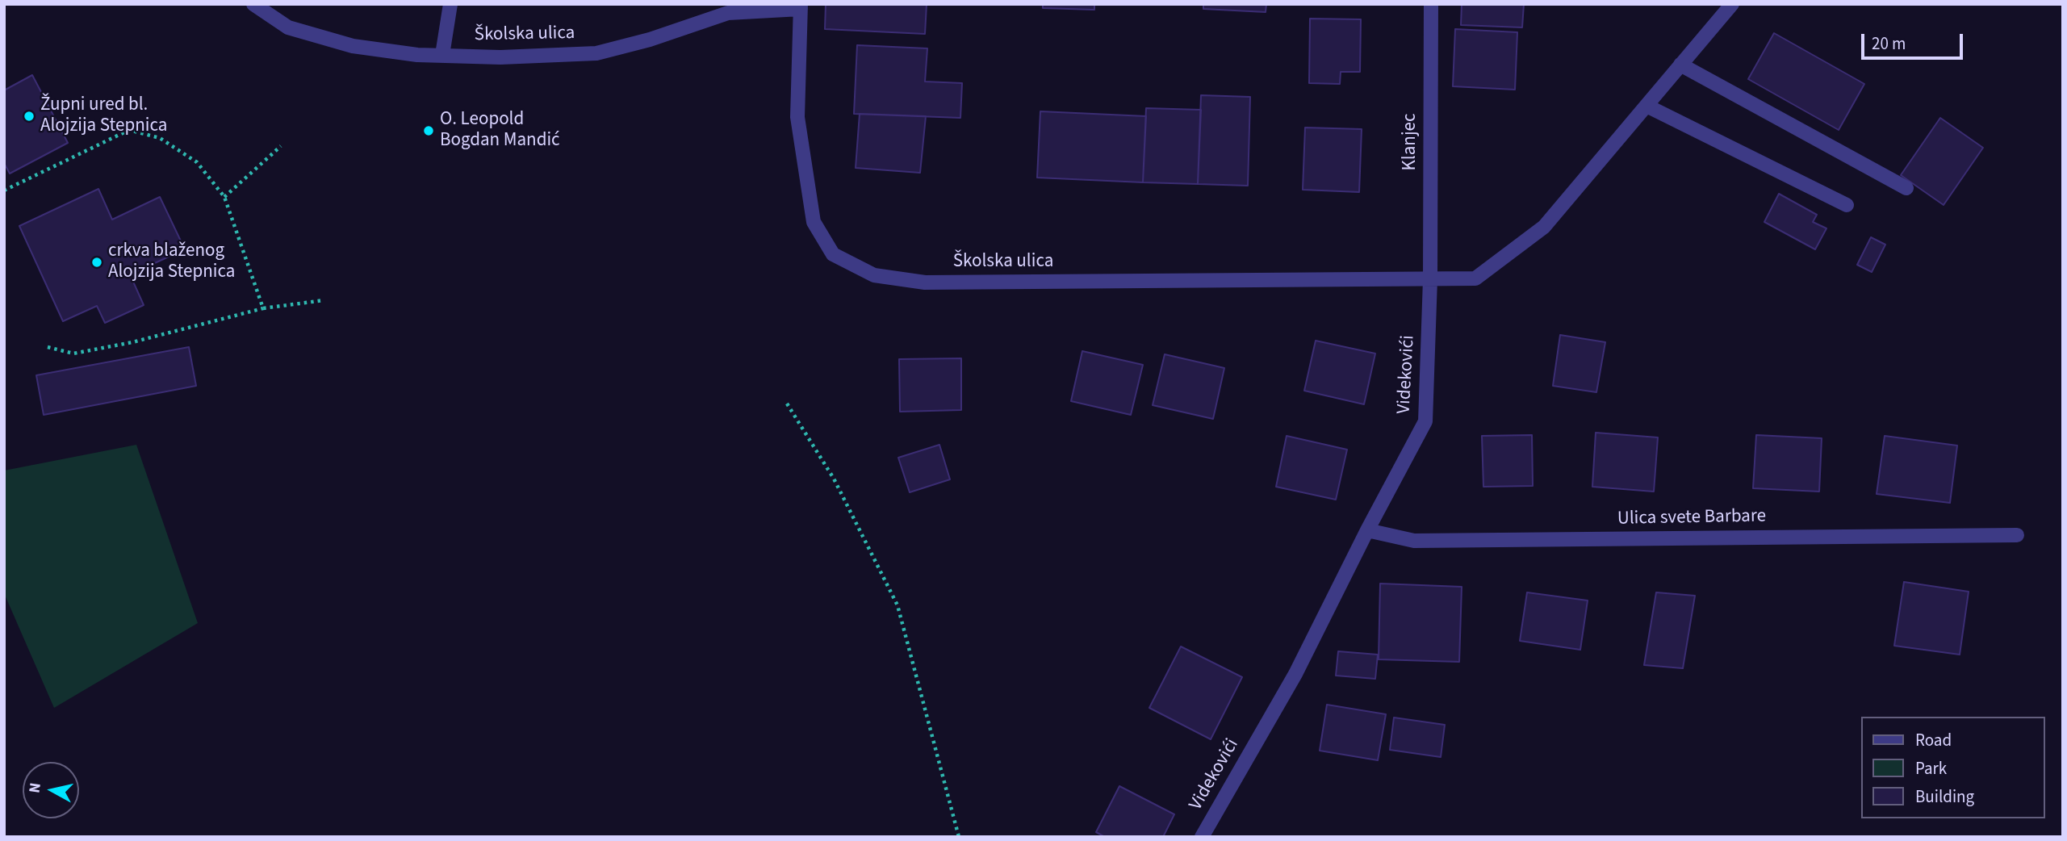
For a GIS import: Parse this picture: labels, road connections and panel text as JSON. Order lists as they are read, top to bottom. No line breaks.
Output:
{"streets":{"street":["Školska ulica","Klanjec","Videkovići","Ulica svete Barbare"]},"crossings":[["Školska ulica","Klanjec"],["Školska ulica","Videkovići"],["Klanjec","Videkovići"],["Videkovići","Ulica svete Barbare"]],"places":["Župni ured bl. Alojzija Stepnica","O. Leopold Bogdan Mandić","crkva blaženog Alojzija Stepnica"],"legend":["Road","Park","Building"],"scale_bar":"20 m","north":"left"}
